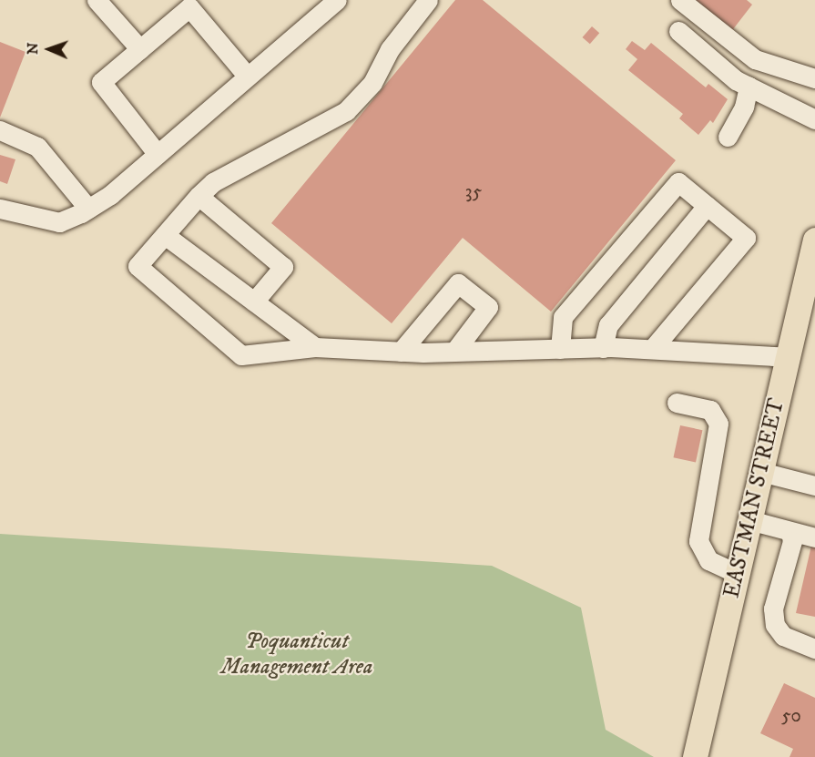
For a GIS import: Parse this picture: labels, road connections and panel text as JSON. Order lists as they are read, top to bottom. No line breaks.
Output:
{"streets":{"main road":["EASTMAN STREET"]},"parks":["Poquanticut Management Area"],"house_numbers":["35","50"],"north":"left"}
